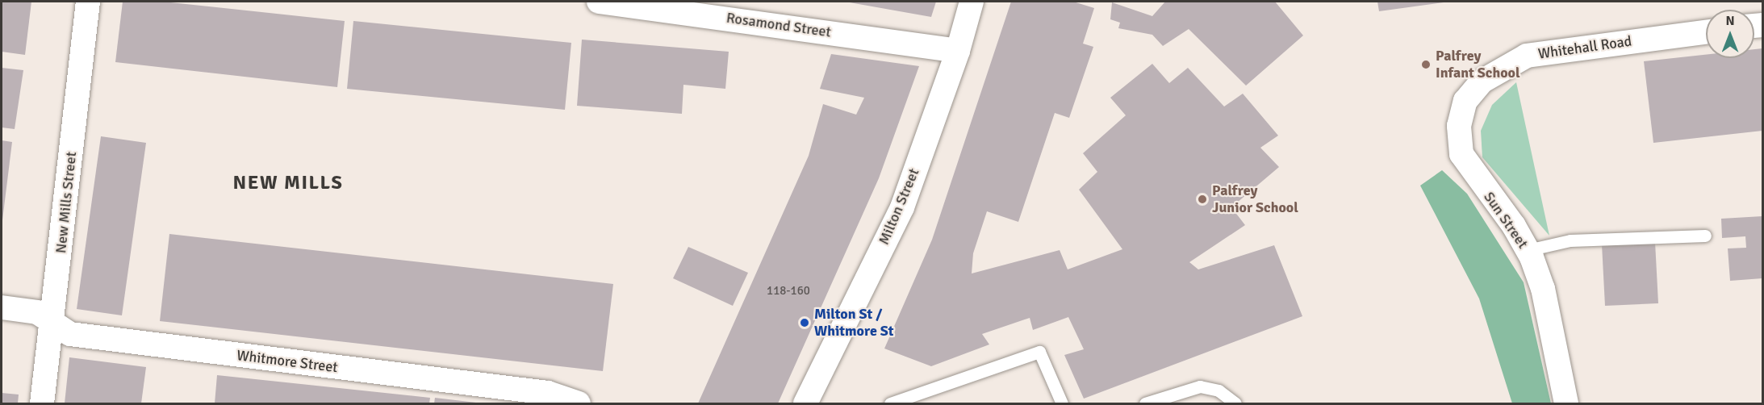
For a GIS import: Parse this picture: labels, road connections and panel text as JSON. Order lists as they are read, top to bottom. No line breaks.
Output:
{"streets":{"street":["Rosamond Street","Whitehall Road","New Mills Street","Milton Street","Sun Street","Whitmore Street"]},"crossings":[["Rosamond Street","Milton Street"],["Whitehall Road","Sun Street"],["New Mills Street","Whitmore Street"]],"districts":["NEW MILLS"],"places":["Palfrey Infant School","Palfrey Junior School","Milton St / Whitmore St"],"house_numbers":["118-160"],"north":"top"}
